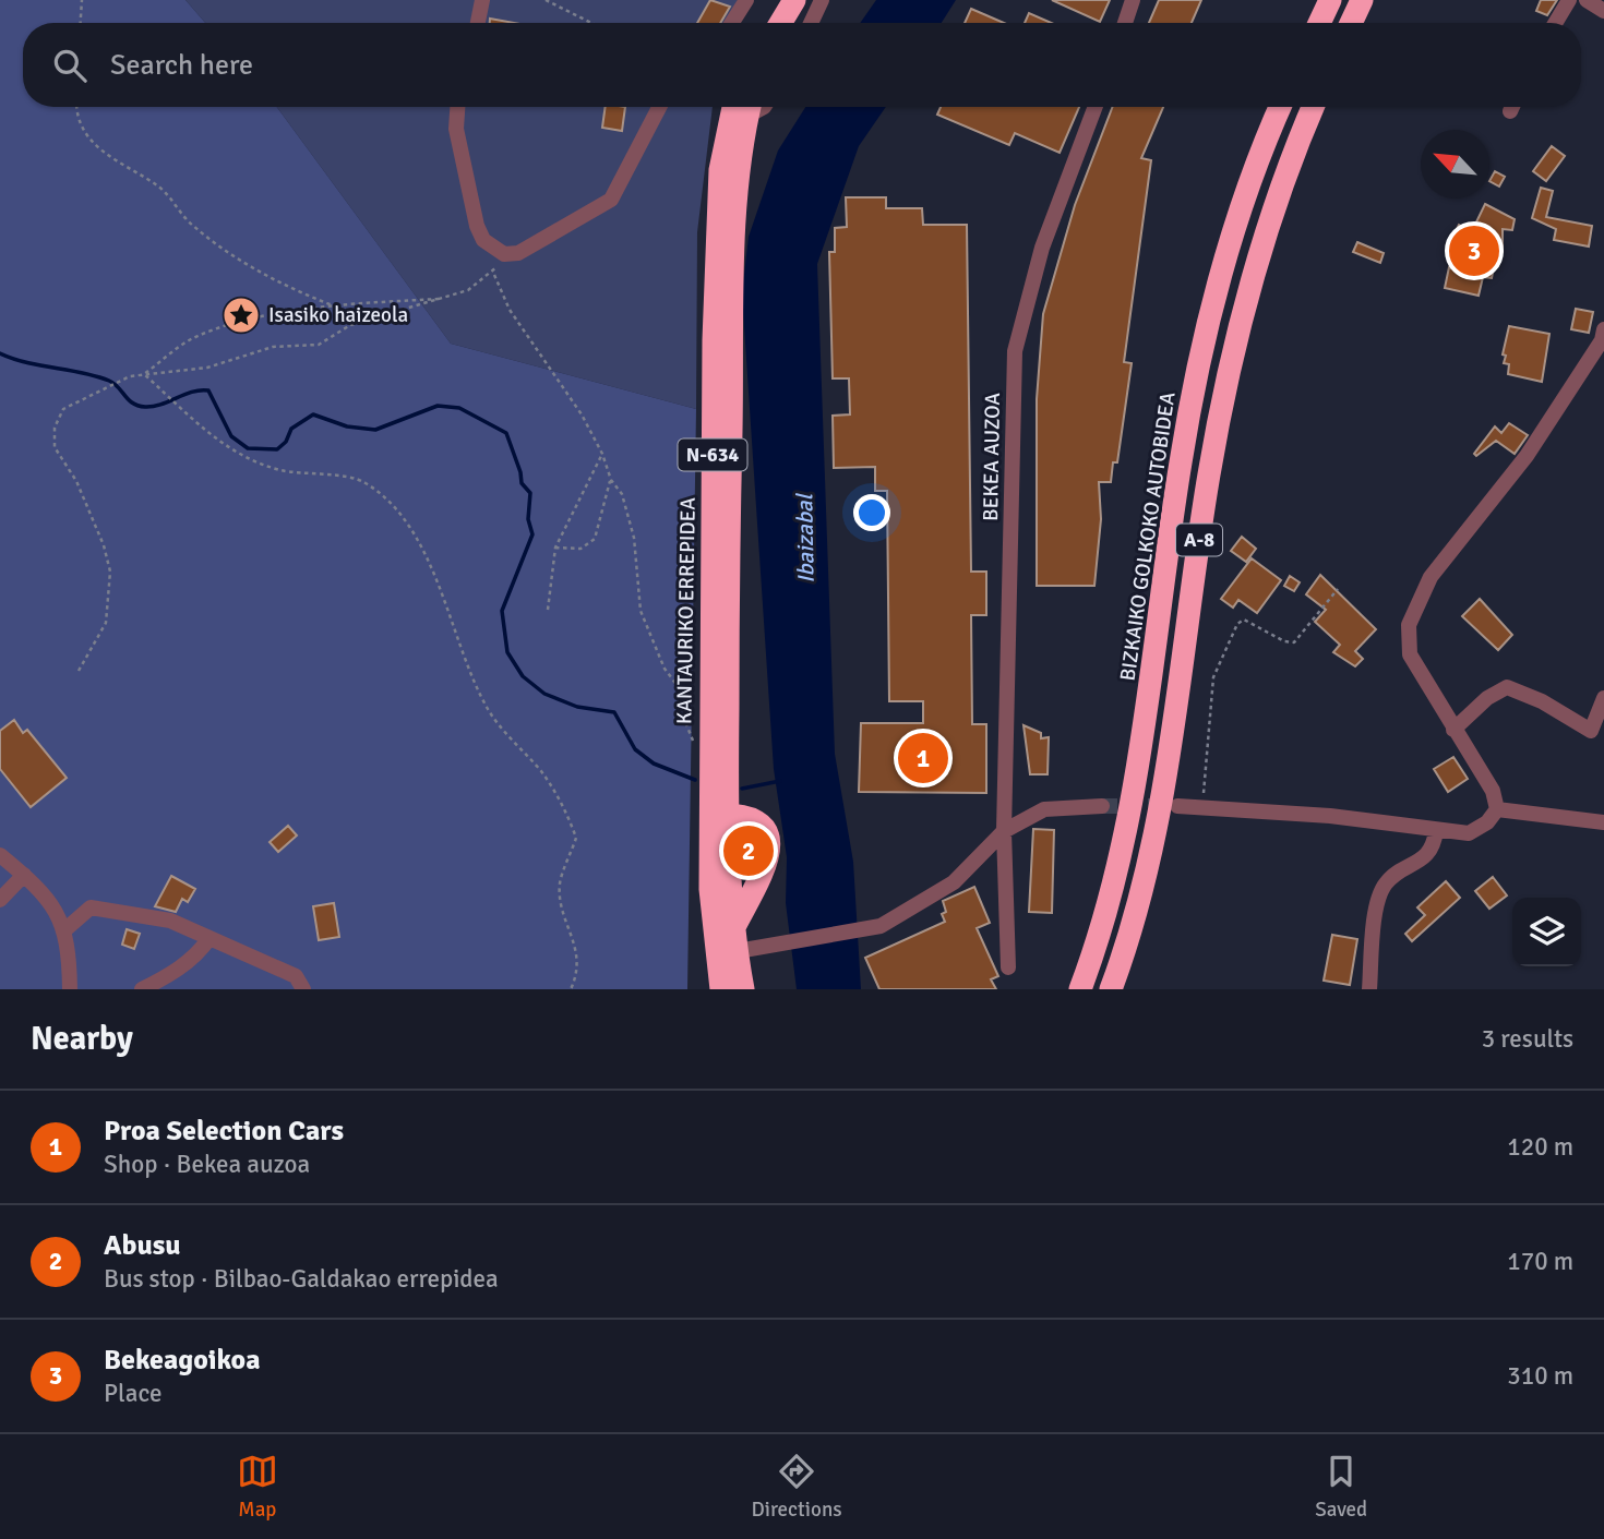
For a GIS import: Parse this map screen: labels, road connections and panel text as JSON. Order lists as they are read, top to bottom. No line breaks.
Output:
{"streets":{"highway":["N-634","BIZKAIKO GOLKOKO AUTOBIDEA","A-8"],"street":["BEKEA AUZOA"]},"water":["Ibaizabal"],"places":{"place":["Isasiko haizeola"]},"north":"top left","page":{"search":"Search here","pins":["3","1","2"],"heading":["Nearby","3 results"],"list":[{"mark":"1","name":"Proa Selection Cars","note":"Shop · Bekea auzoa","value":"120 m"},{"mark":"2","name":"Abusu","note":"Bus stop · Bilbao-Galdakao errepidea","value":"170 m"},{"mark":"3","name":"Bekeagoikoa","note":"Place","value":"310 m"}],"nav":["Map","Directions","Saved"]}}
